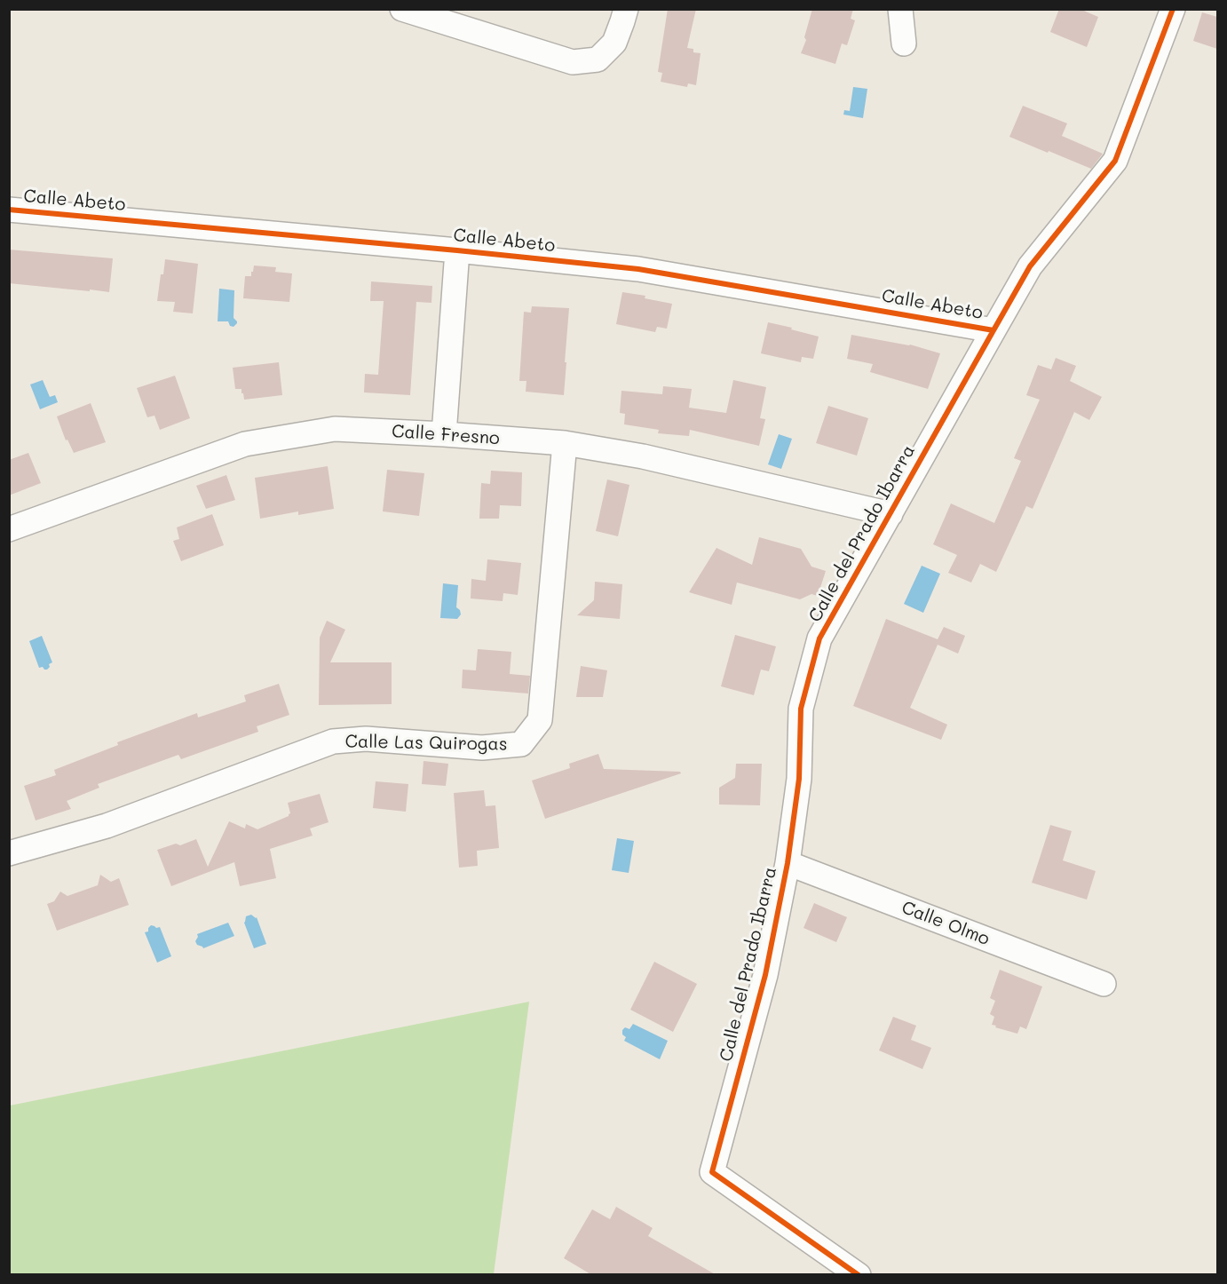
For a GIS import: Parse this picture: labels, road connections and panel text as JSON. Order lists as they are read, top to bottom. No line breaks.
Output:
{"streets":{"street":["Calle Abeto","Calle Fresno","Calle del Prado Ibarra","Calle Las Quirogas","Calle Olmo"]},"crossings":[["Calle Abeto","Calle del Prado Ibarra"],["Calle Fresno","Calle del Prado Ibarra"],["Calle Fresno","Calle Las Quirogas"],["Calle del Prado Ibarra","Calle Olmo"]]}
